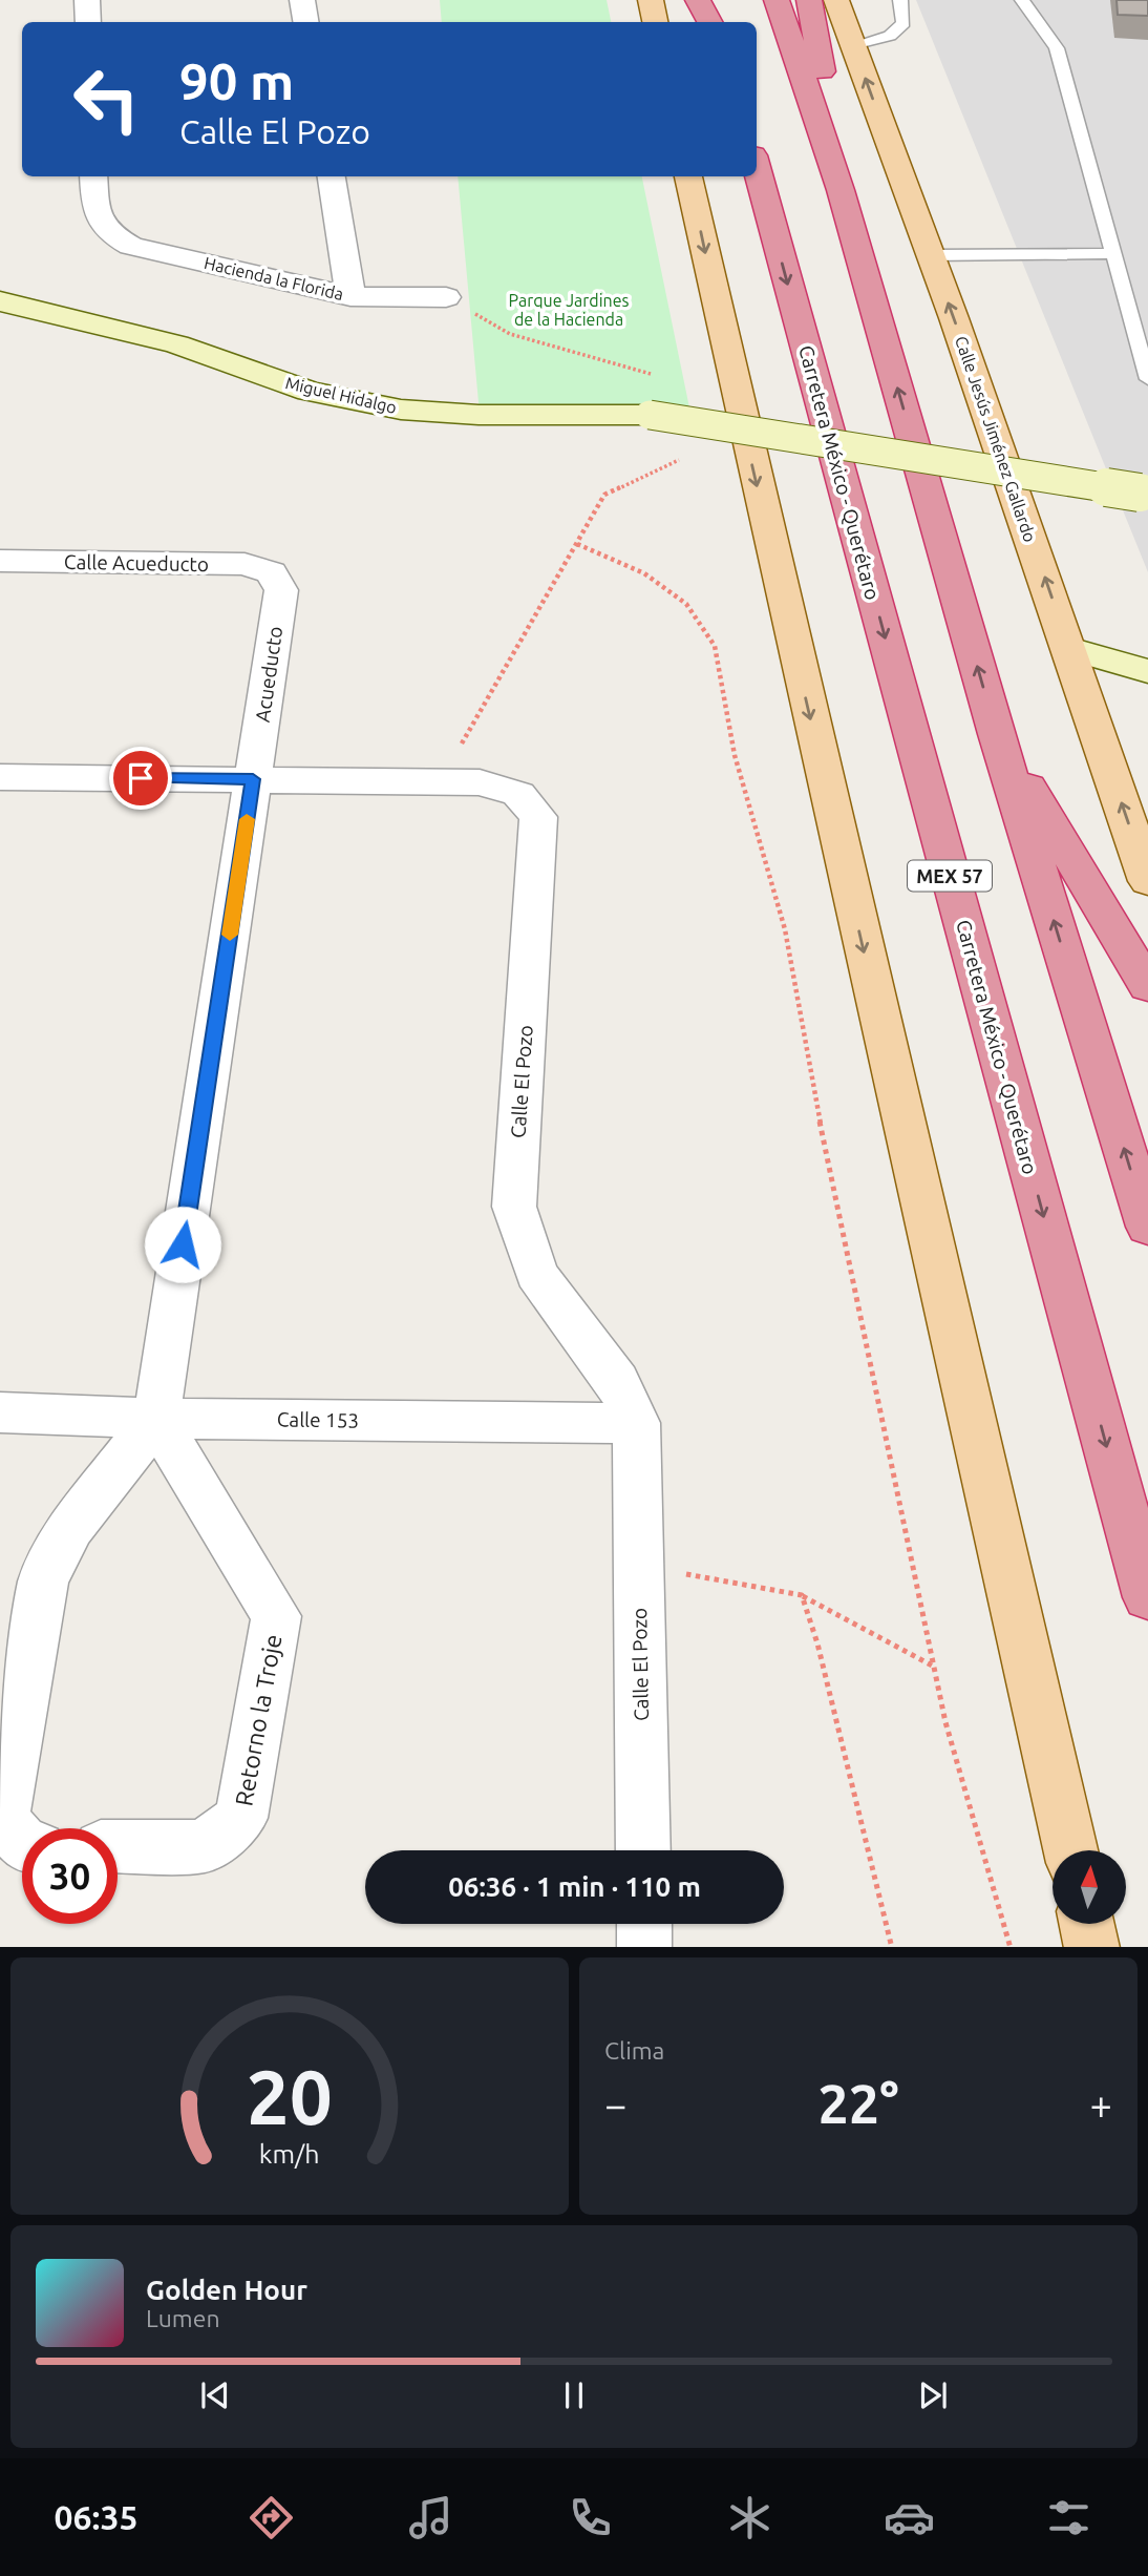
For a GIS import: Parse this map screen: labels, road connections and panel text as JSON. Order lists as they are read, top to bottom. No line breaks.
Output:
{"streets":{"highway":["Carretera México - Querétaro","MEX 57"],"main road":["Calle Jesús Jiménez Gallardo"],"street":["Hacienda la Florida","Miguel Hidalgo","Calle Acueducto","Acueducto","Calle El Pozo","Calle 153","Retorno la Troje"]},"crossings":[["Calle Acueducto","Acueducto"],["Acueducto","Calle El Pozo"],["Calle El Pozo","Calle 153"],["Calle 153","Retorno la Troje"]],"parks":["Parque Jardines de la Hacienda"],"north":"top","page":{"turn":["90 m","Calle El Pozo"],"limit":"30","trip":"06:36 · 1 min · 110 m","tile":"Clima","heat":["−","22°","+"],"song":["Golden Hour","Lumen"],"tabs":"06:35","gauge":["20","km/h"]}}
